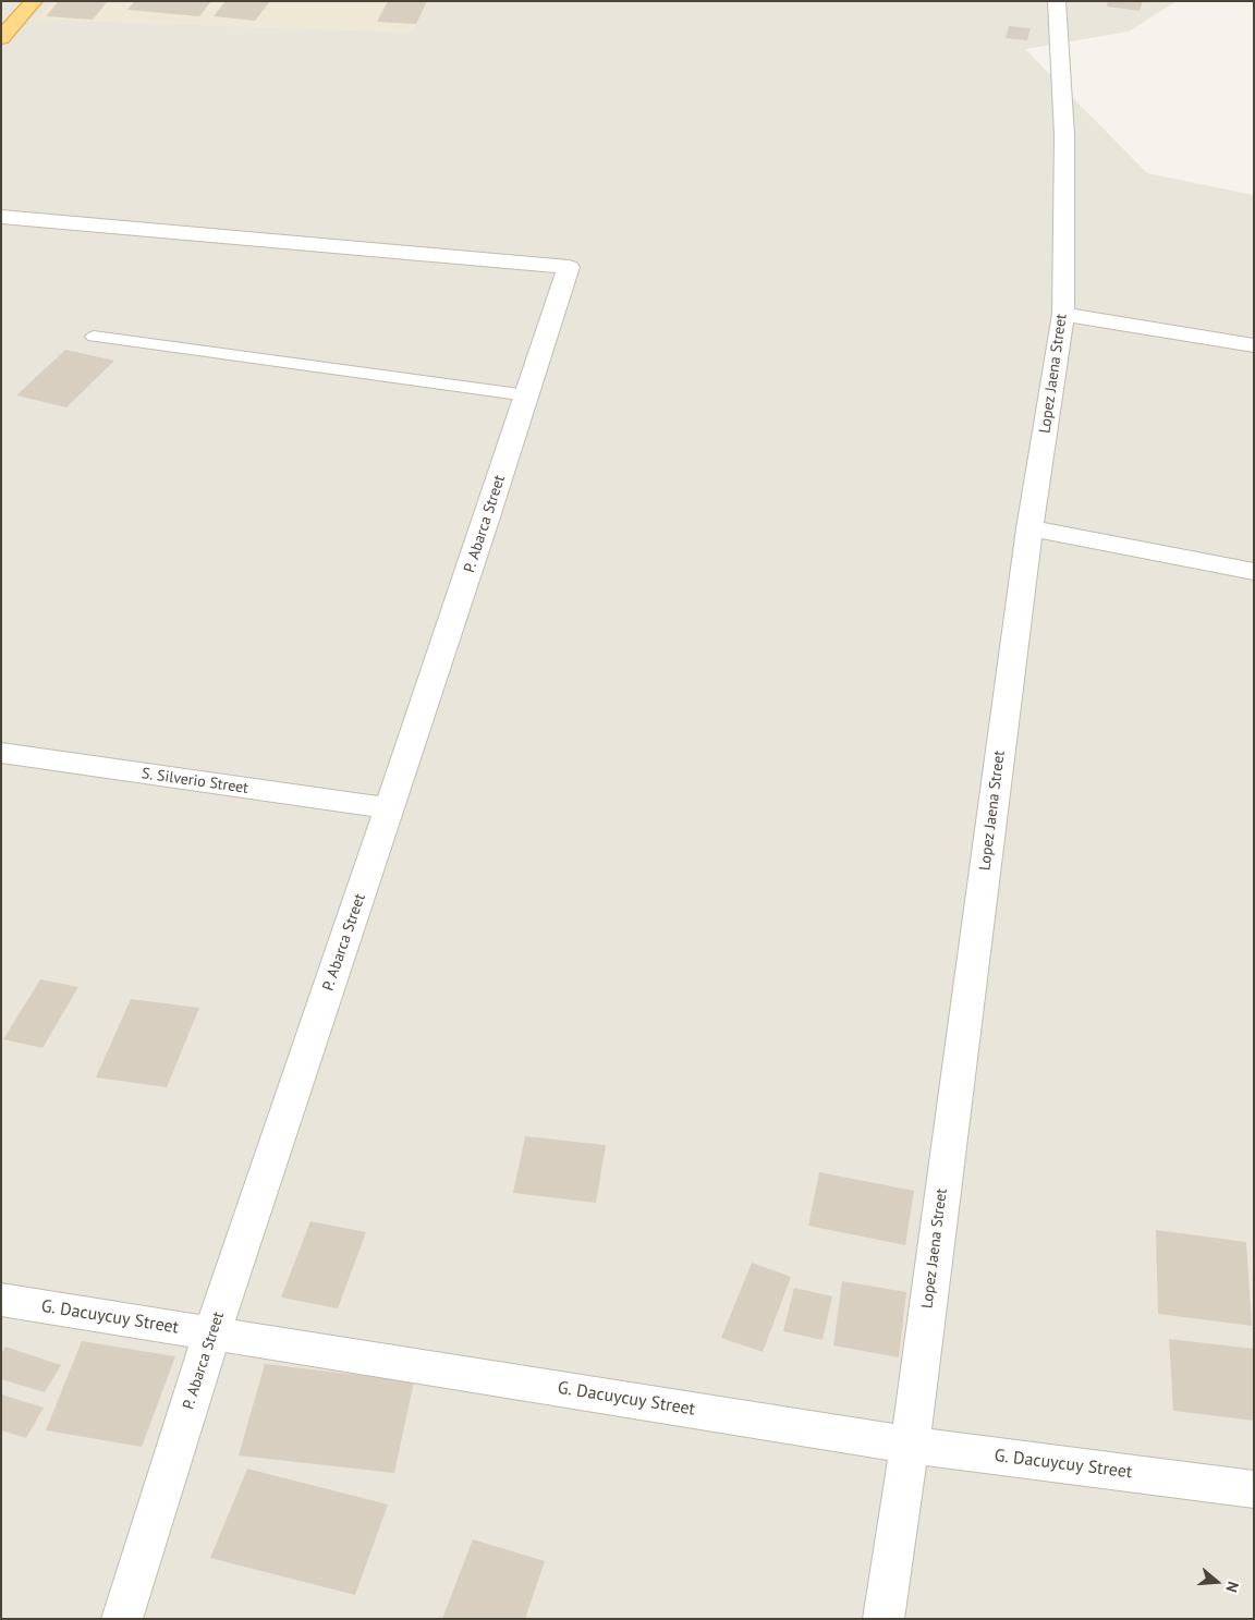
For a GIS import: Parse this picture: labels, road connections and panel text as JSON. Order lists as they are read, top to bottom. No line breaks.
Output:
{"streets":{"street":["Lopez Jaena Street","P. Abarca Street","S. Silverio Street","G. Dacuycuy Street"]},"crossings":[["Lopez Jaena Street","G. Dacuycuy Street"],["P. Abarca Street","S. Silverio Street"],["P. Abarca Street","G. Dacuycuy Street"]],"north":"right"}
